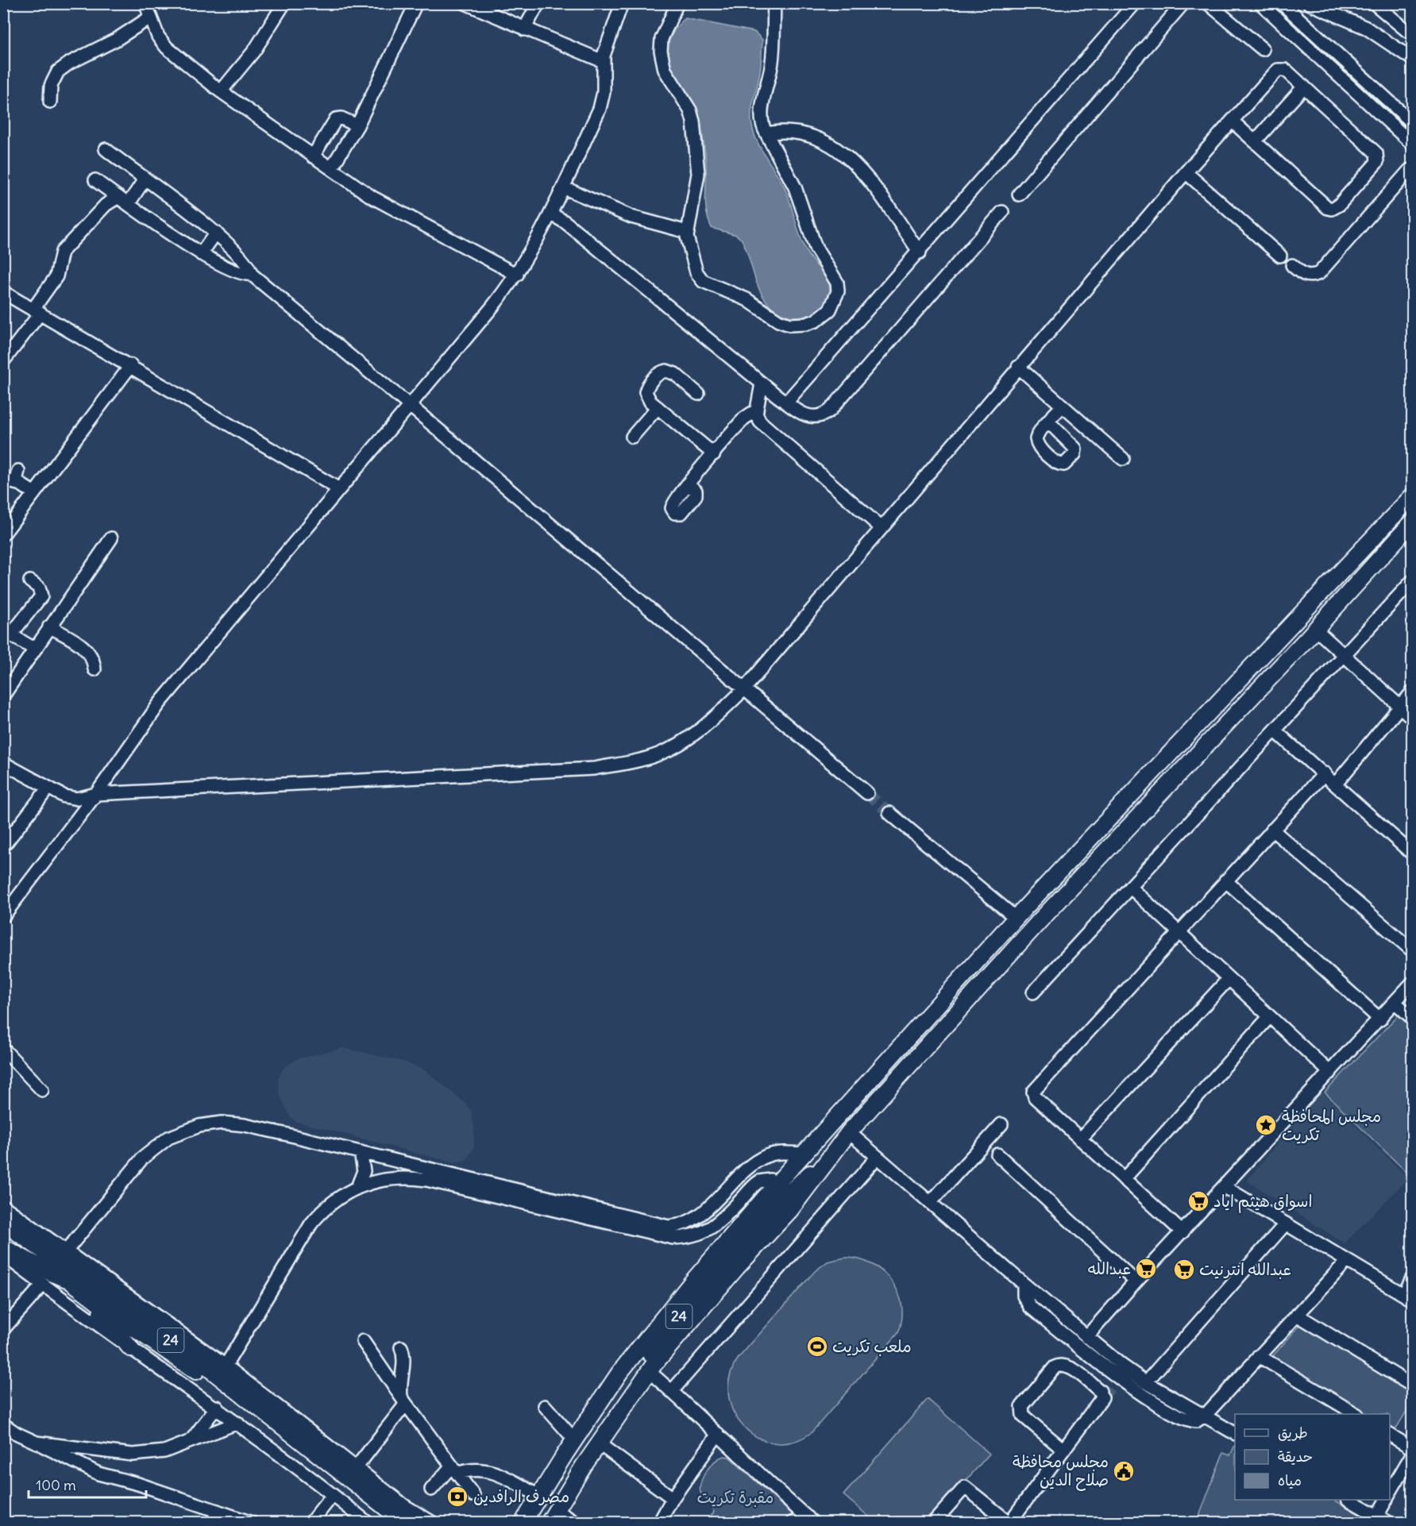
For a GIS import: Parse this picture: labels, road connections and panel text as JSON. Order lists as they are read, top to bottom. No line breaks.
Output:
{"streets":{"main road":["24"]},"parks":["مقبرة تكريت"],"places":{"place":["مجلس المحافظة تكريت"],"supermarket":["اسواق هيثم اياد","عبدالله","عبدالله انترنيت"],"sports":["ملعب تكريت"],"public building":["مجلس محافظة صلاح الدين"],"bank":["مصرف الرافدين"]},"legend":["طريق","حديقة","مياه"],"scale_bar":"100 m"}
